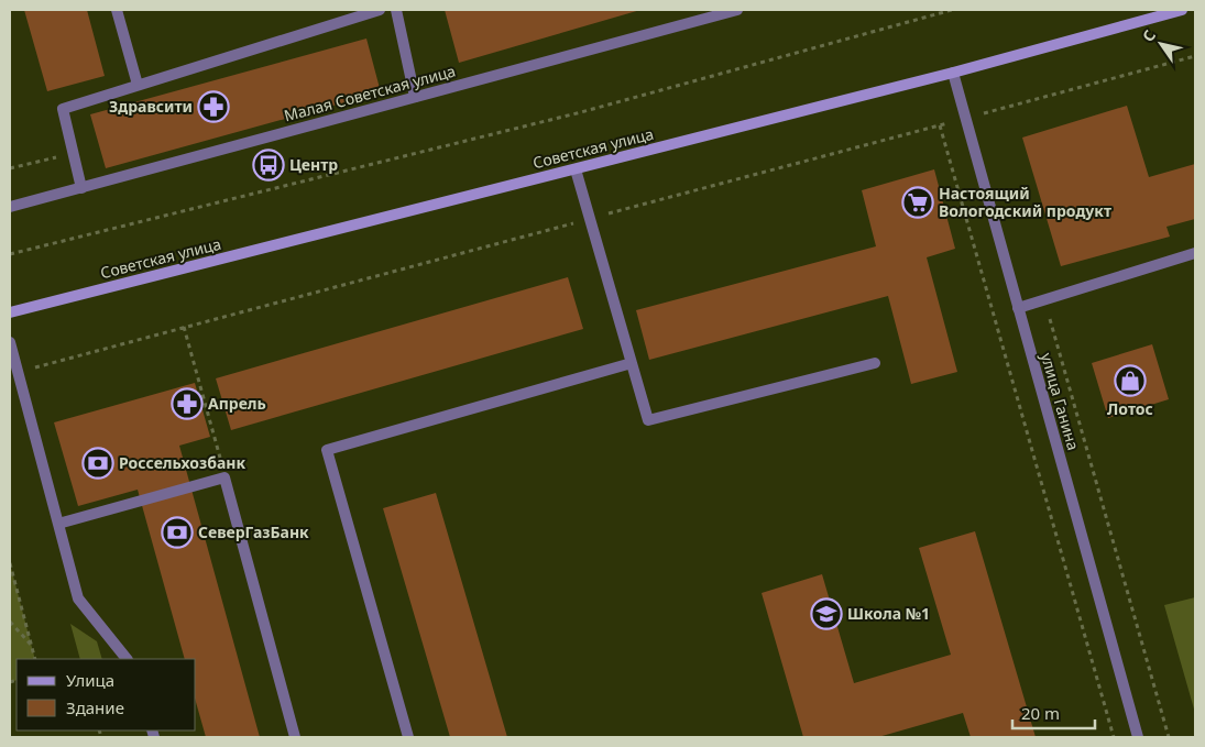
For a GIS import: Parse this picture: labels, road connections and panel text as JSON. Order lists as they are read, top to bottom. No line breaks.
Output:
{"streets":{"main road":["Советская улица"],"street":["Малая Советская улица","улица Ганина"]},"crossings":[["Советская улица","улица Ганина"]],"places":{"pharmacy":["Здравсити","Апрель"],"bus stop":["Центр"],"supermarket":["Настоящий Вологодский продукт"],"shop":["Лотос"],"bank":["Россельхозбанк","СеверГазБанк"],"school or university":["Школа №1"]},"legend":["Улица","Здание"],"scale_bar":"20 m","north":"top left"}
